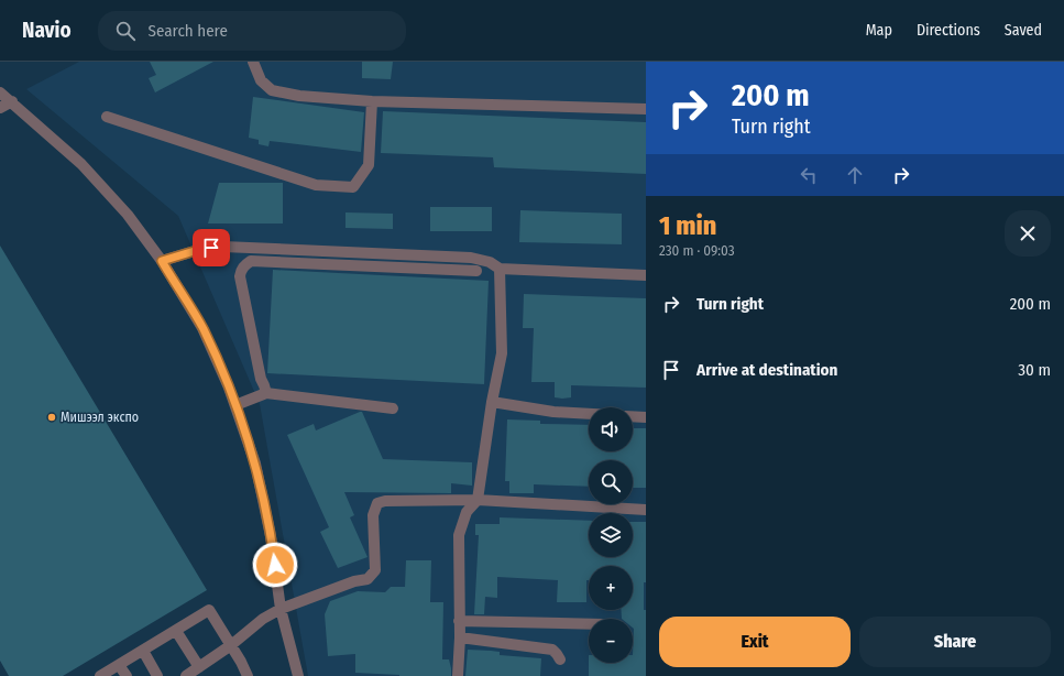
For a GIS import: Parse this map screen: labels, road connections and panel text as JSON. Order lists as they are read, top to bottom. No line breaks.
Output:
{"places":["Мишээл экспо"],"page":{"header":"Navio","search":"Search here","nav":["Map","Directions","Saved"],"turn":["200 m","Turn right"],"heading":["1 min","230 m · 09:03"],"list":[{"name":"Turn right","value":"200 m"},{"name":"Arrive at destination","value":"30 m"}],"map_buttons":["+","−"],"buttons":["Exit","Share"]}}
